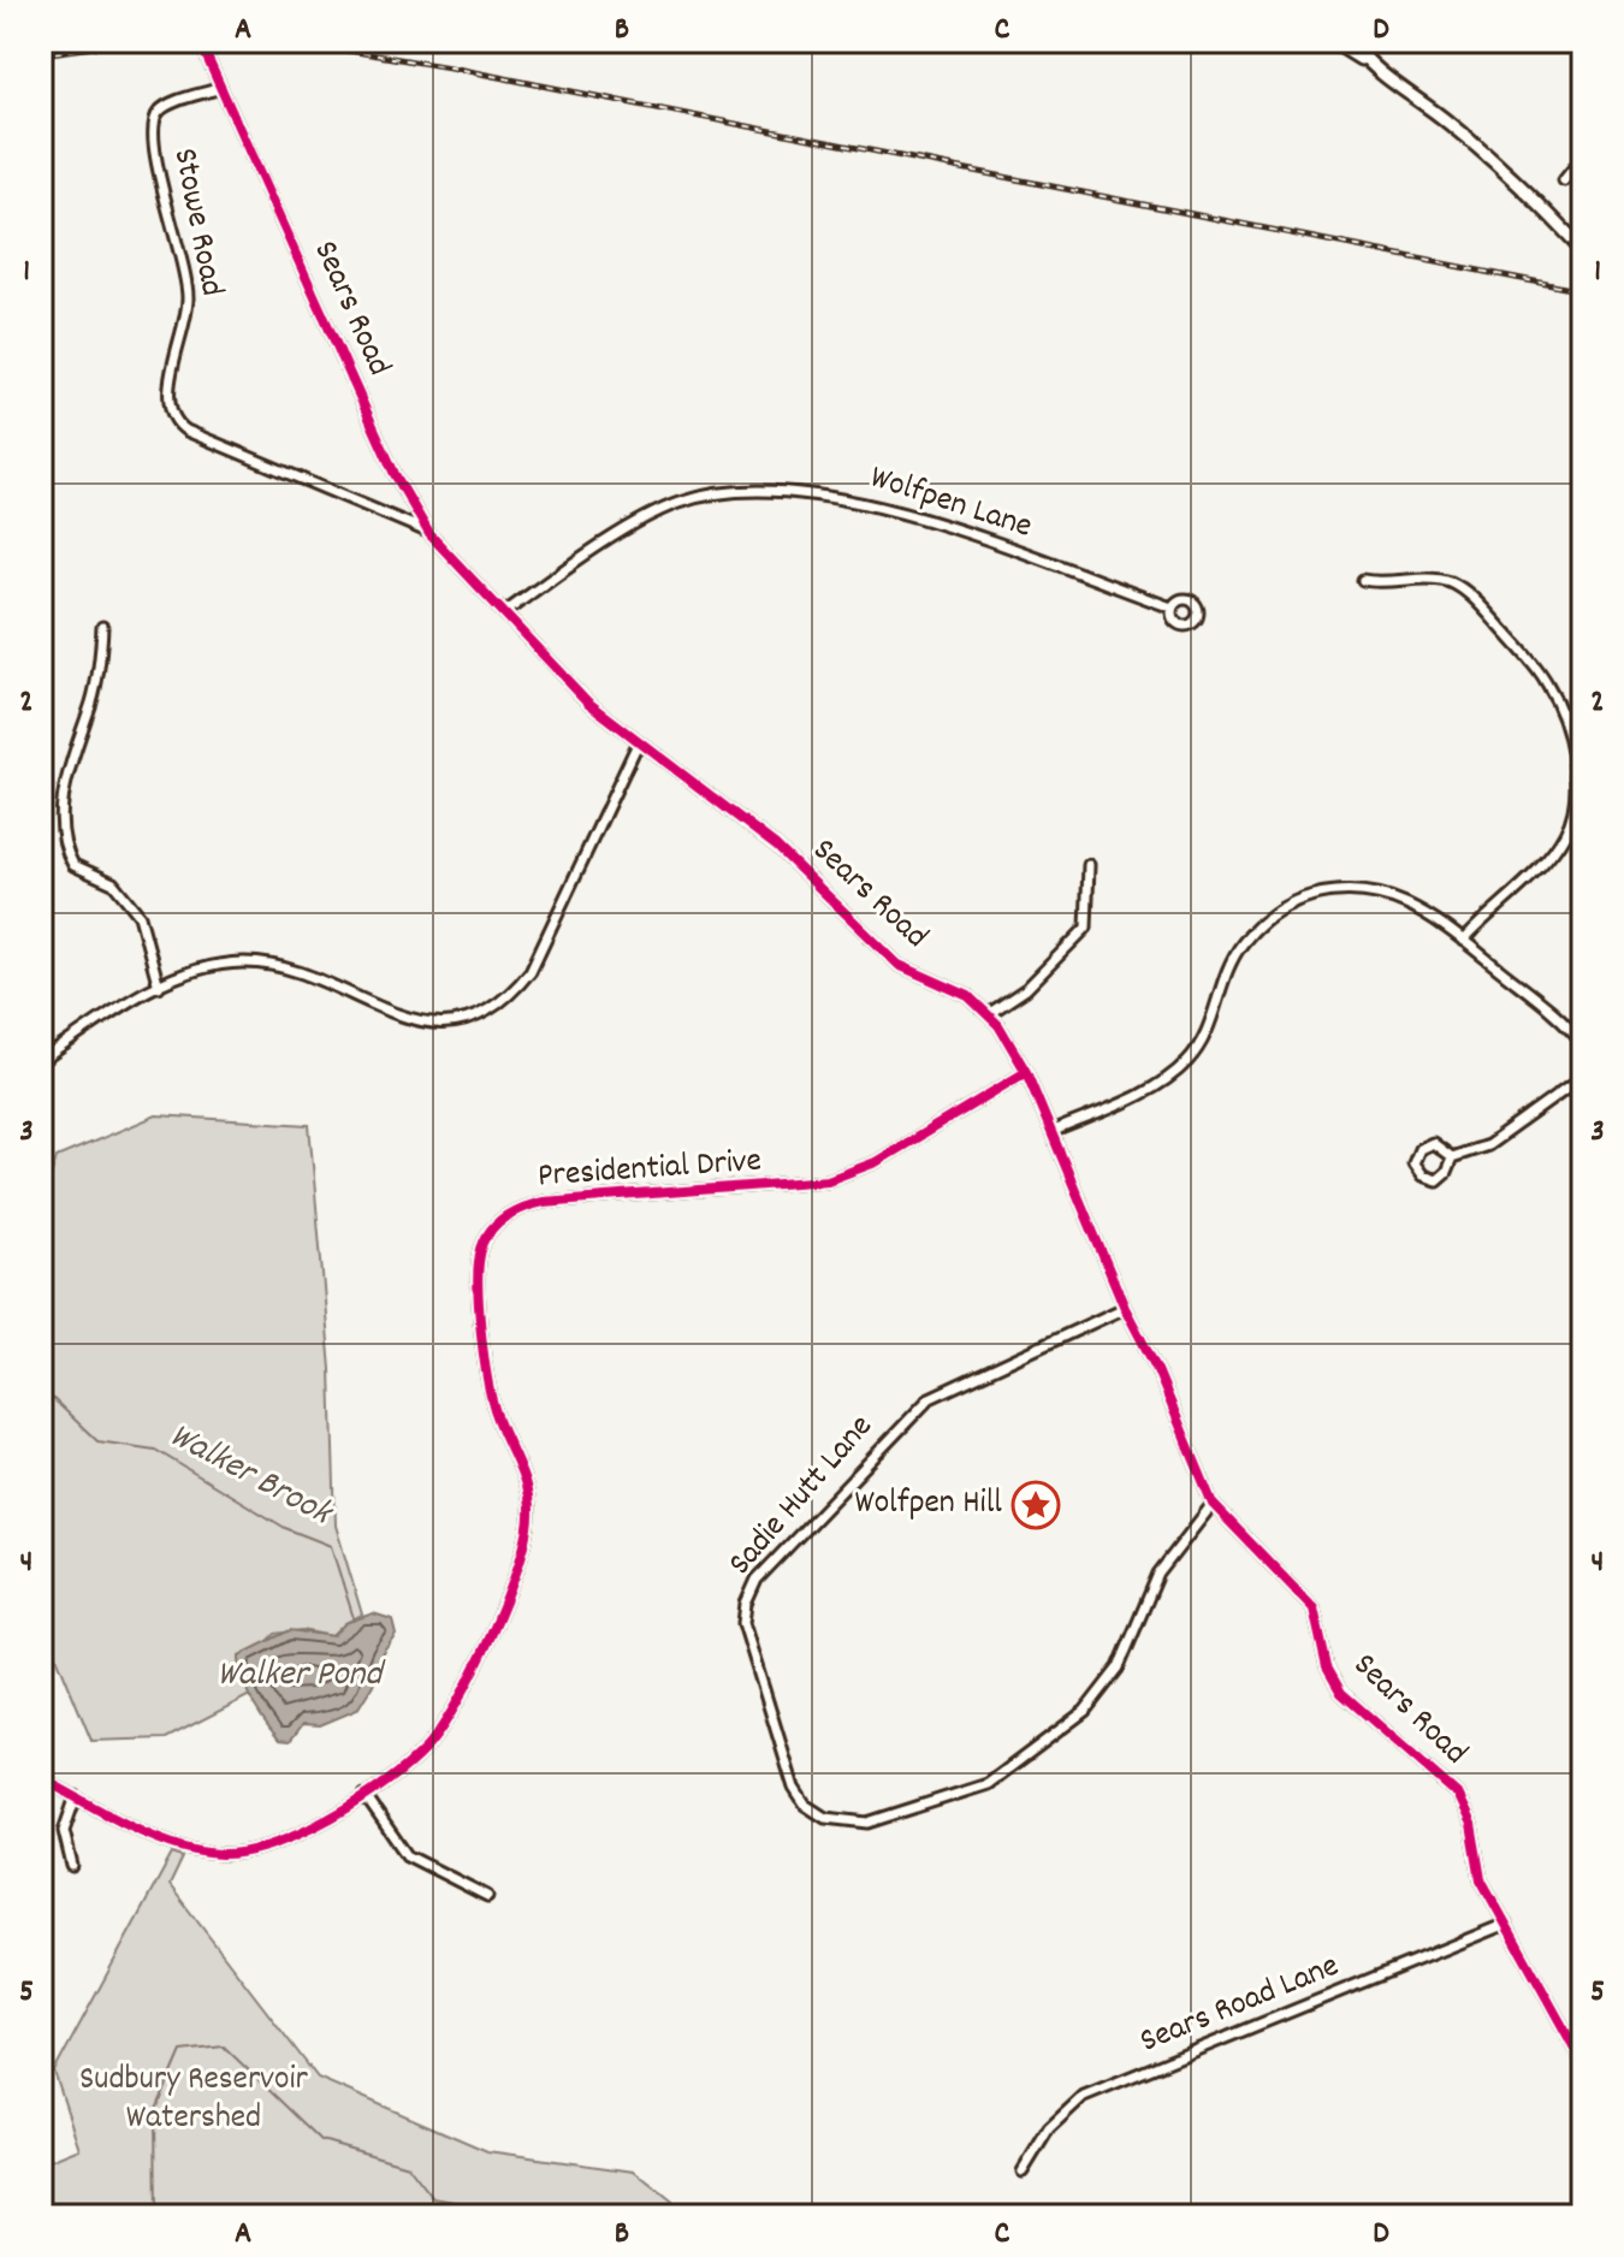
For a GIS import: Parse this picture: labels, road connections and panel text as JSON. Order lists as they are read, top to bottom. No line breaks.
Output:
{"streets":{"street":["Stowe Road","Sears Road","Wolfpen Lane","Presidential Drive","Sadie Hutt Lane","Sears Road Lane"]},"crossings":[["Stowe Road","Sears Road"],["Sears Road","Wolfpen Lane"],["Sears Road","Presidential Drive"],["Sears Road","Sadie Hutt Lane"],["Sears Road","Sears Road Lane"]],"water":["Walker Brook","Walker Pond"],"parks":["Sudbury Reservoir Watershed"],"places":{"place":["Wolfpen Hill"]},"grid":{"columns":["A","B","C","D"],"rows":["1","2","3","4","5"]}}
